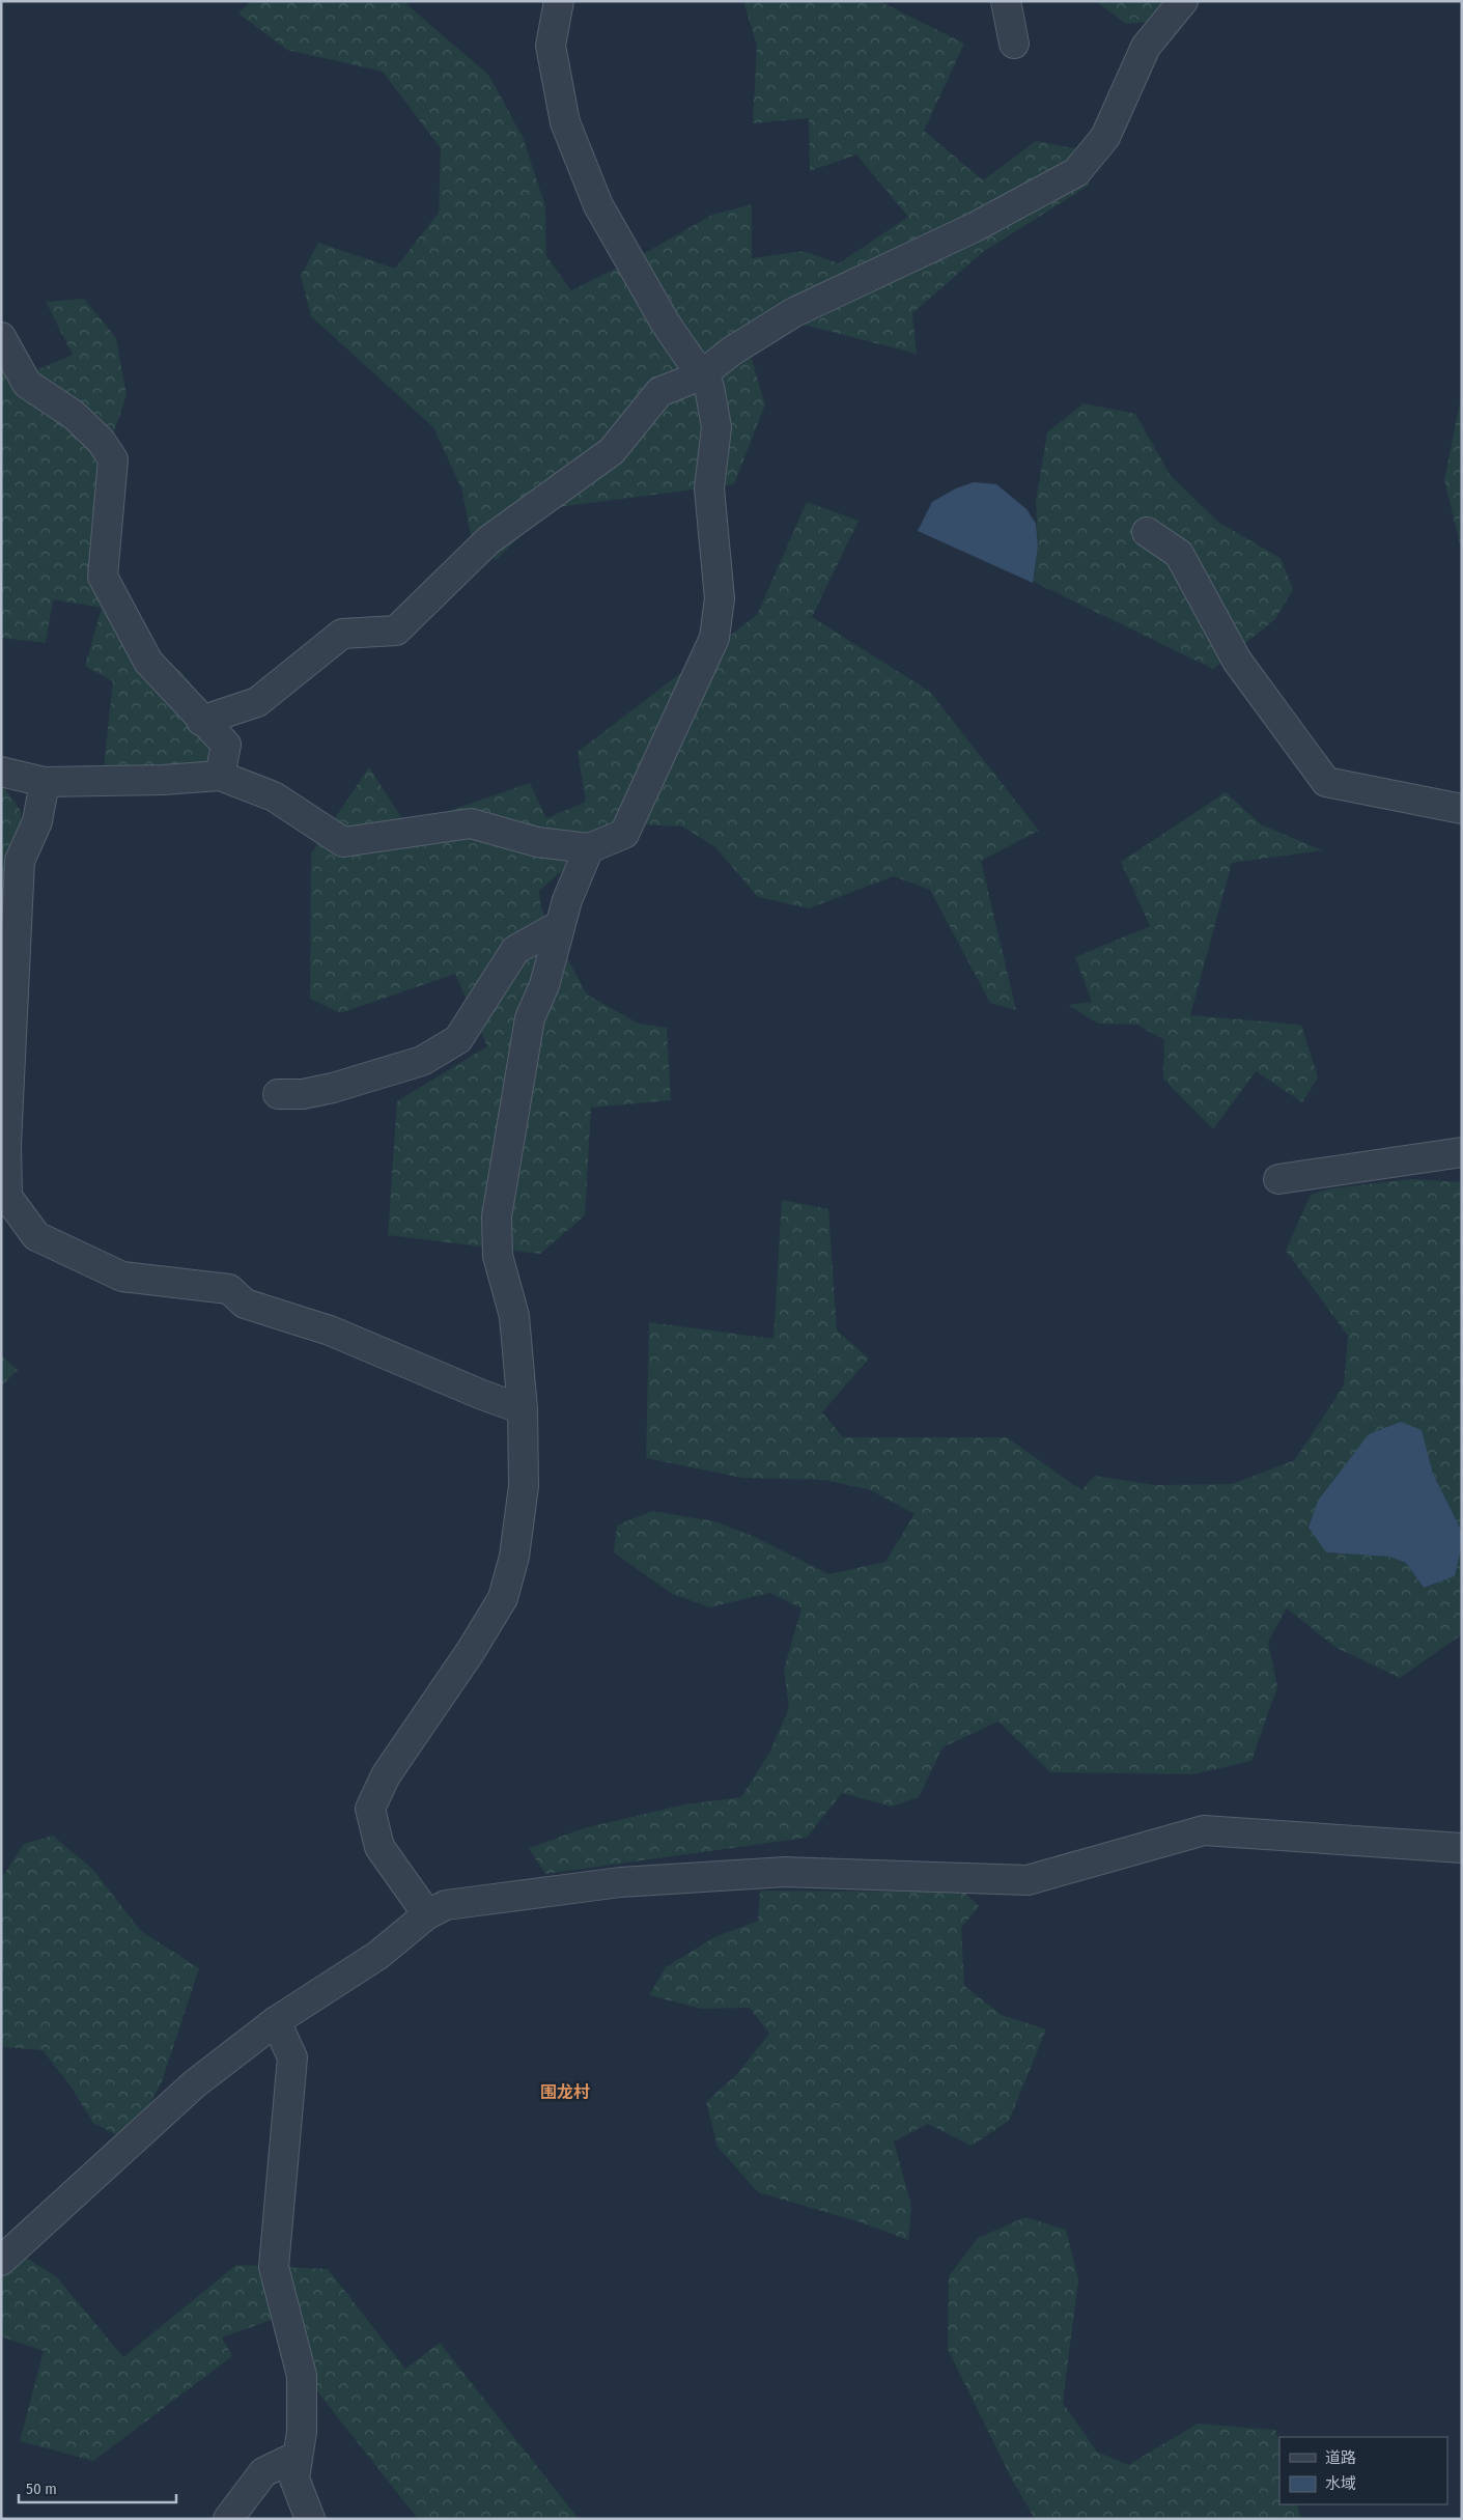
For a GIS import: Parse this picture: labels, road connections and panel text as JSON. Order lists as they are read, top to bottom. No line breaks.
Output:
{"districts":["围龙村"],"legend":["道路","水域"],"scale_bar":"50 m"}
